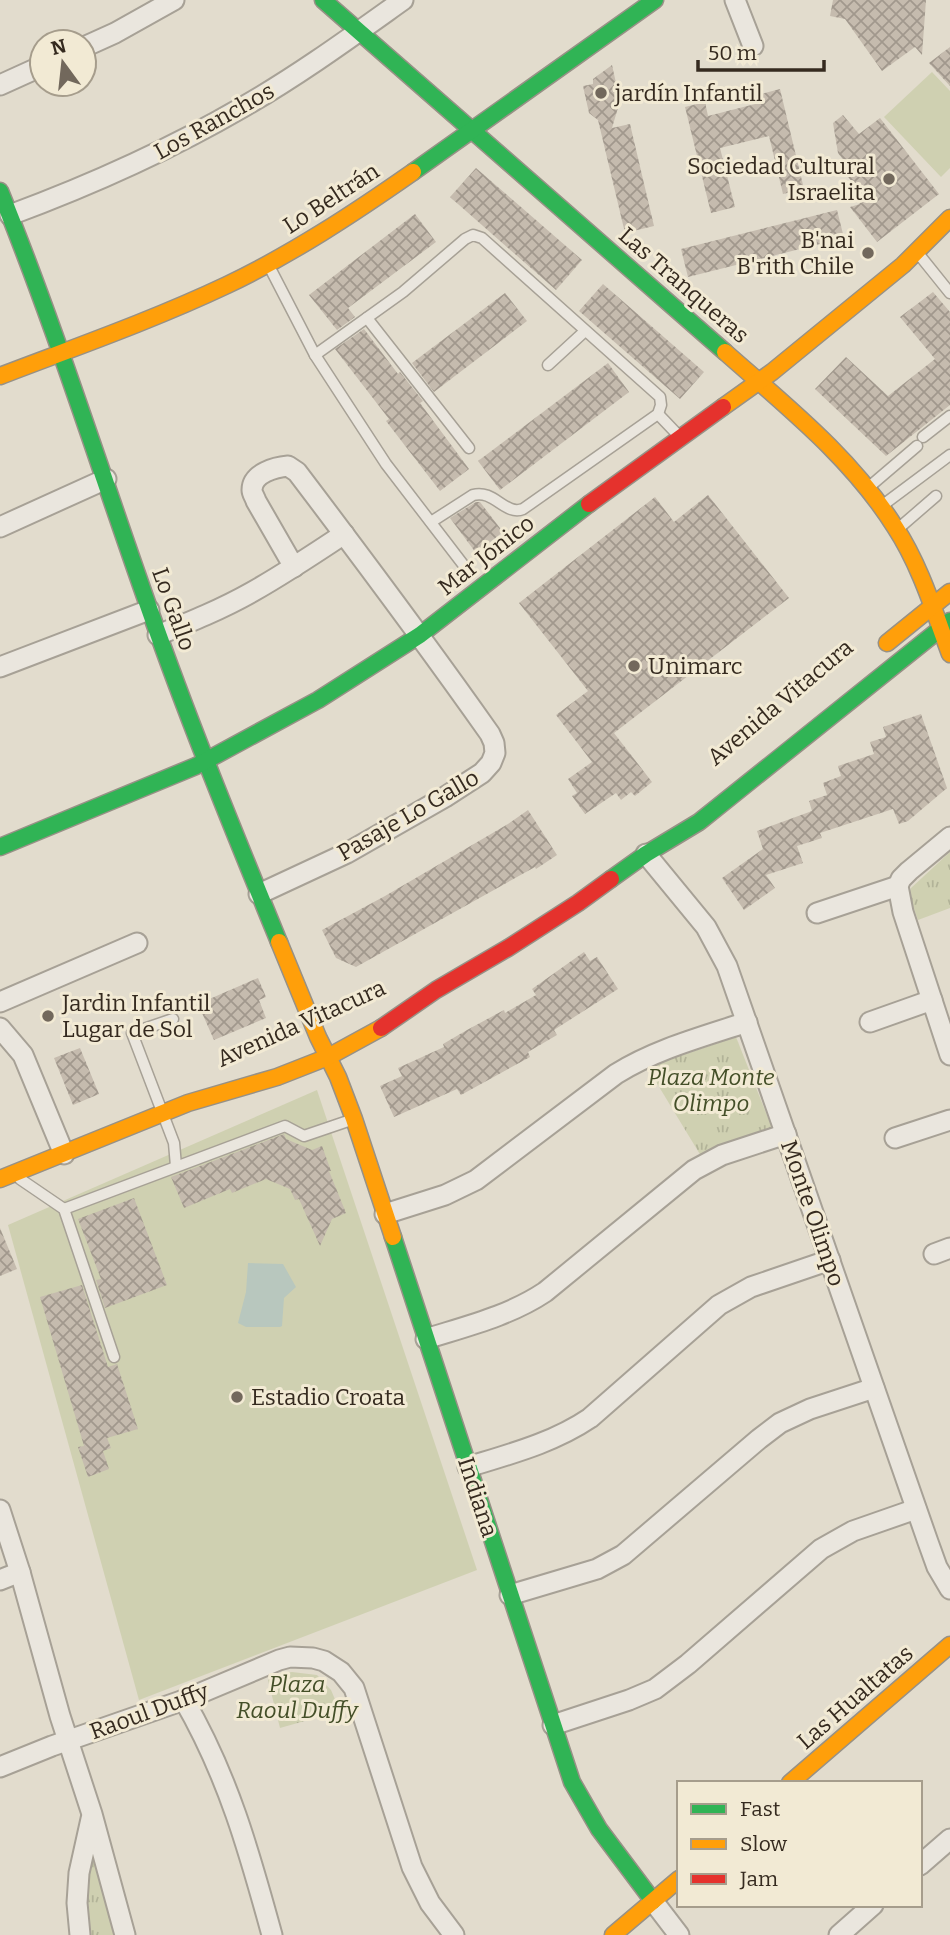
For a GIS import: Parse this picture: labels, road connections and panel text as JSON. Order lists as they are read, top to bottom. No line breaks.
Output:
{"streets":{"street":["Los Ranchos","Lo Beltrán","Las Tranqueras","Mar Jónico","Lo Gallo","Avenida Vitacura","Pasaje Lo Gallo","Monte Olimpo","Indiana","Las Hualtatas","Raoul Duffy"]},"crossings":[["Los Ranchos","Las Tranqueras"],["Los Ranchos","Lo Gallo"],["Lo Beltrán","Las Tranqueras"],["Lo Beltrán","Lo Gallo"],["Las Tranqueras","Mar Jónico"],["Las Tranqueras","Avenida Vitacura"],["Mar Jónico","Lo Gallo"],["Mar Jónico","Pasaje Lo Gallo"],["Lo Gallo","Avenida Vitacura"],["Lo Gallo","Pasaje Lo Gallo"],["Lo Gallo","Indiana"],["Avenida Vitacura","Monte Olimpo"],["Avenida Vitacura","Indiana"]],"parks":["Plaza Monte Olimpo","Plaza Raoul Duffy"],"places":["jardín Infantil","Sociedad Cultural Israelita","B'nai B'rith Chile","Unimarc","Jardin Infantil Lugar de Sol","Estadio Croata"],"legend":["Fast","Slow","Jam"],"scale_bar":"50 m","north":"top"}
